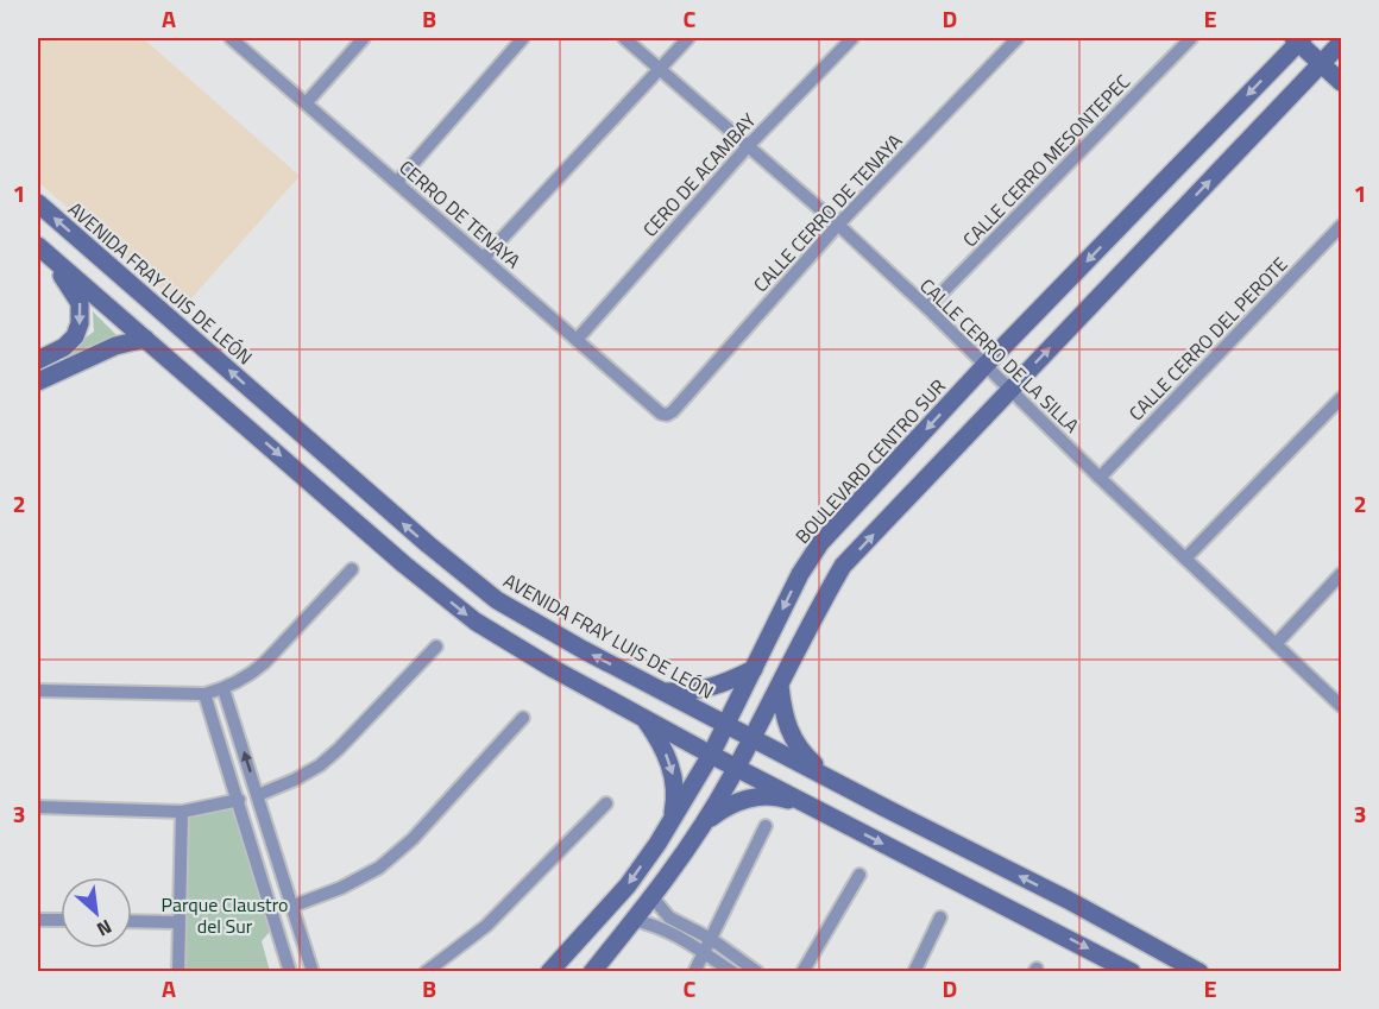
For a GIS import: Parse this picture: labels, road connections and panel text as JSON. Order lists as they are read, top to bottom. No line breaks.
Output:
{"streets":{"main road":["AVENIDA FRAY LUIS DE LEÓN","BOULEVARD CENTRO SUR"],"street":["CALLE CERRO MESONTEPEC","CERO DE ACAMBAY","CALLE CERRO DE TENAYA","CERRO DE TENAYA","CALLE CERRO DEL PEROTE","CALLE CERRO DE LA SILLA"]},"crossings":[["CALLE CERRO MESONTEPEC","CALLE CERRO DE LA SILLA"],["CERO DE ACAMBAY","CERRO DE TENAYA"],["CERO DE ACAMBAY","CALLE CERRO DE LA SILLA"],["CALLE CERRO DE TENAYA","CERRO DE TENAYA"],["CALLE CERRO DE TENAYA","CALLE CERRO DE LA SILLA"],["AVENIDA FRAY LUIS DE LEÓN","BOULEVARD CENTRO SUR"],["CALLE CERRO DEL PEROTE","CALLE CERRO DE LA SILLA"],["CALLE CERRO DE LA SILLA","BOULEVARD CENTRO SUR"]],"parks":["Parque Claustro del Sur"],"north":"bottom right","grid":{"columns":["A","B","C","D","E"],"rows":["1","2","3"]}}
